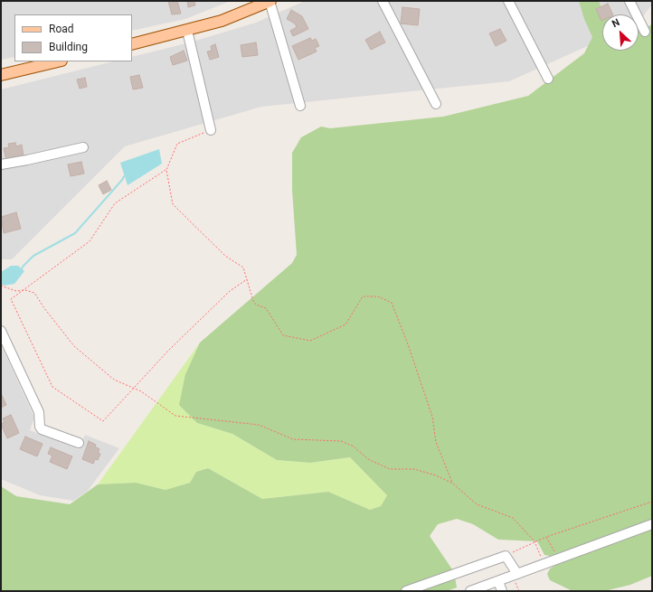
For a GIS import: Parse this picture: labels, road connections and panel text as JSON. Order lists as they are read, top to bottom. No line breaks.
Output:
{"legend":["Road","Building"],"north":"top left"}
